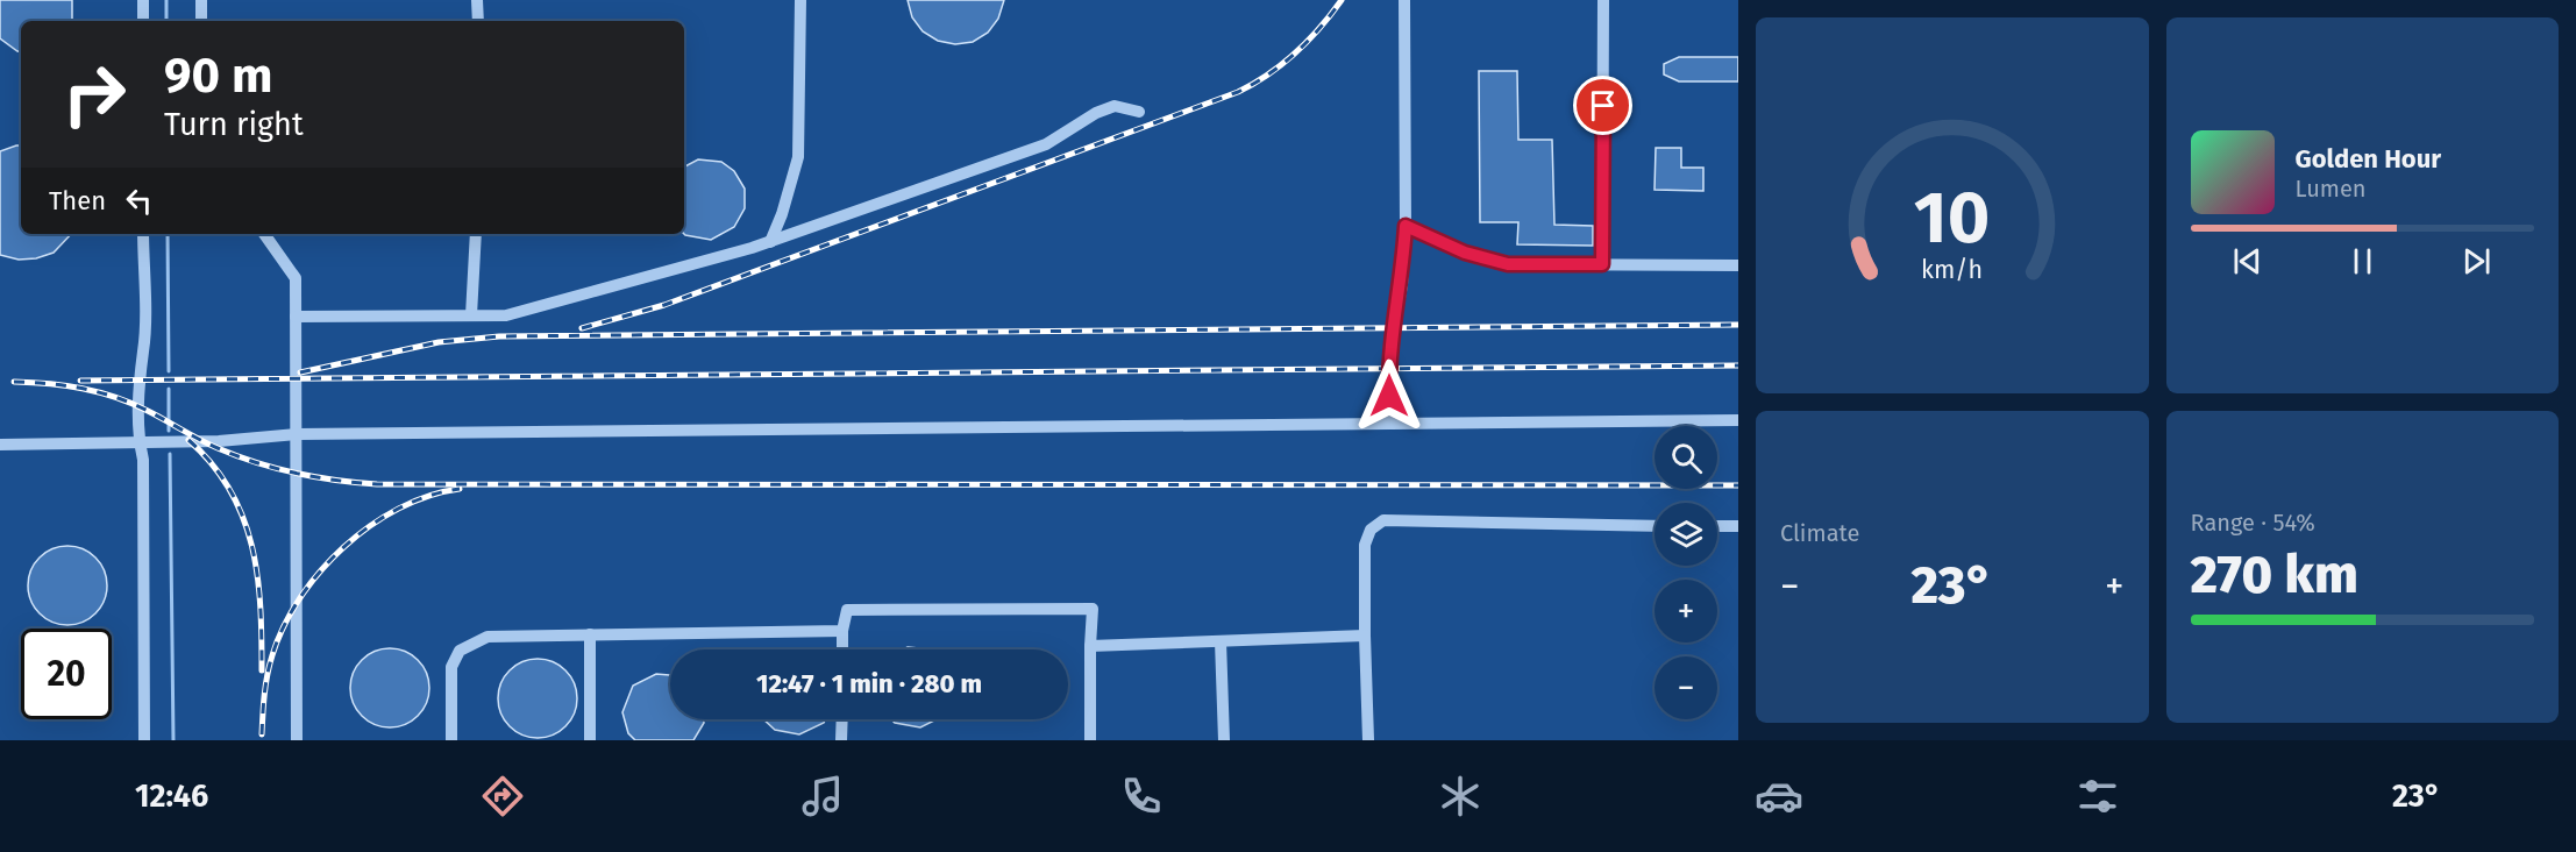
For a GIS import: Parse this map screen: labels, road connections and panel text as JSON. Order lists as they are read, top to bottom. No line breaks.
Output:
{"page":{"turn":["90 m","Turn right"],"song":["Golden Hour","Lumen"],"then":"Then","tile":["Climate",["Range · 54%","270 km"]],"map_buttons":["+","−"],"heat":["−","23°","+"],"limit":"20","trip":"12:47 · 1 min · 280 m","tabs":["12:46","23°"],"gauge":["10","km/h"]}}
